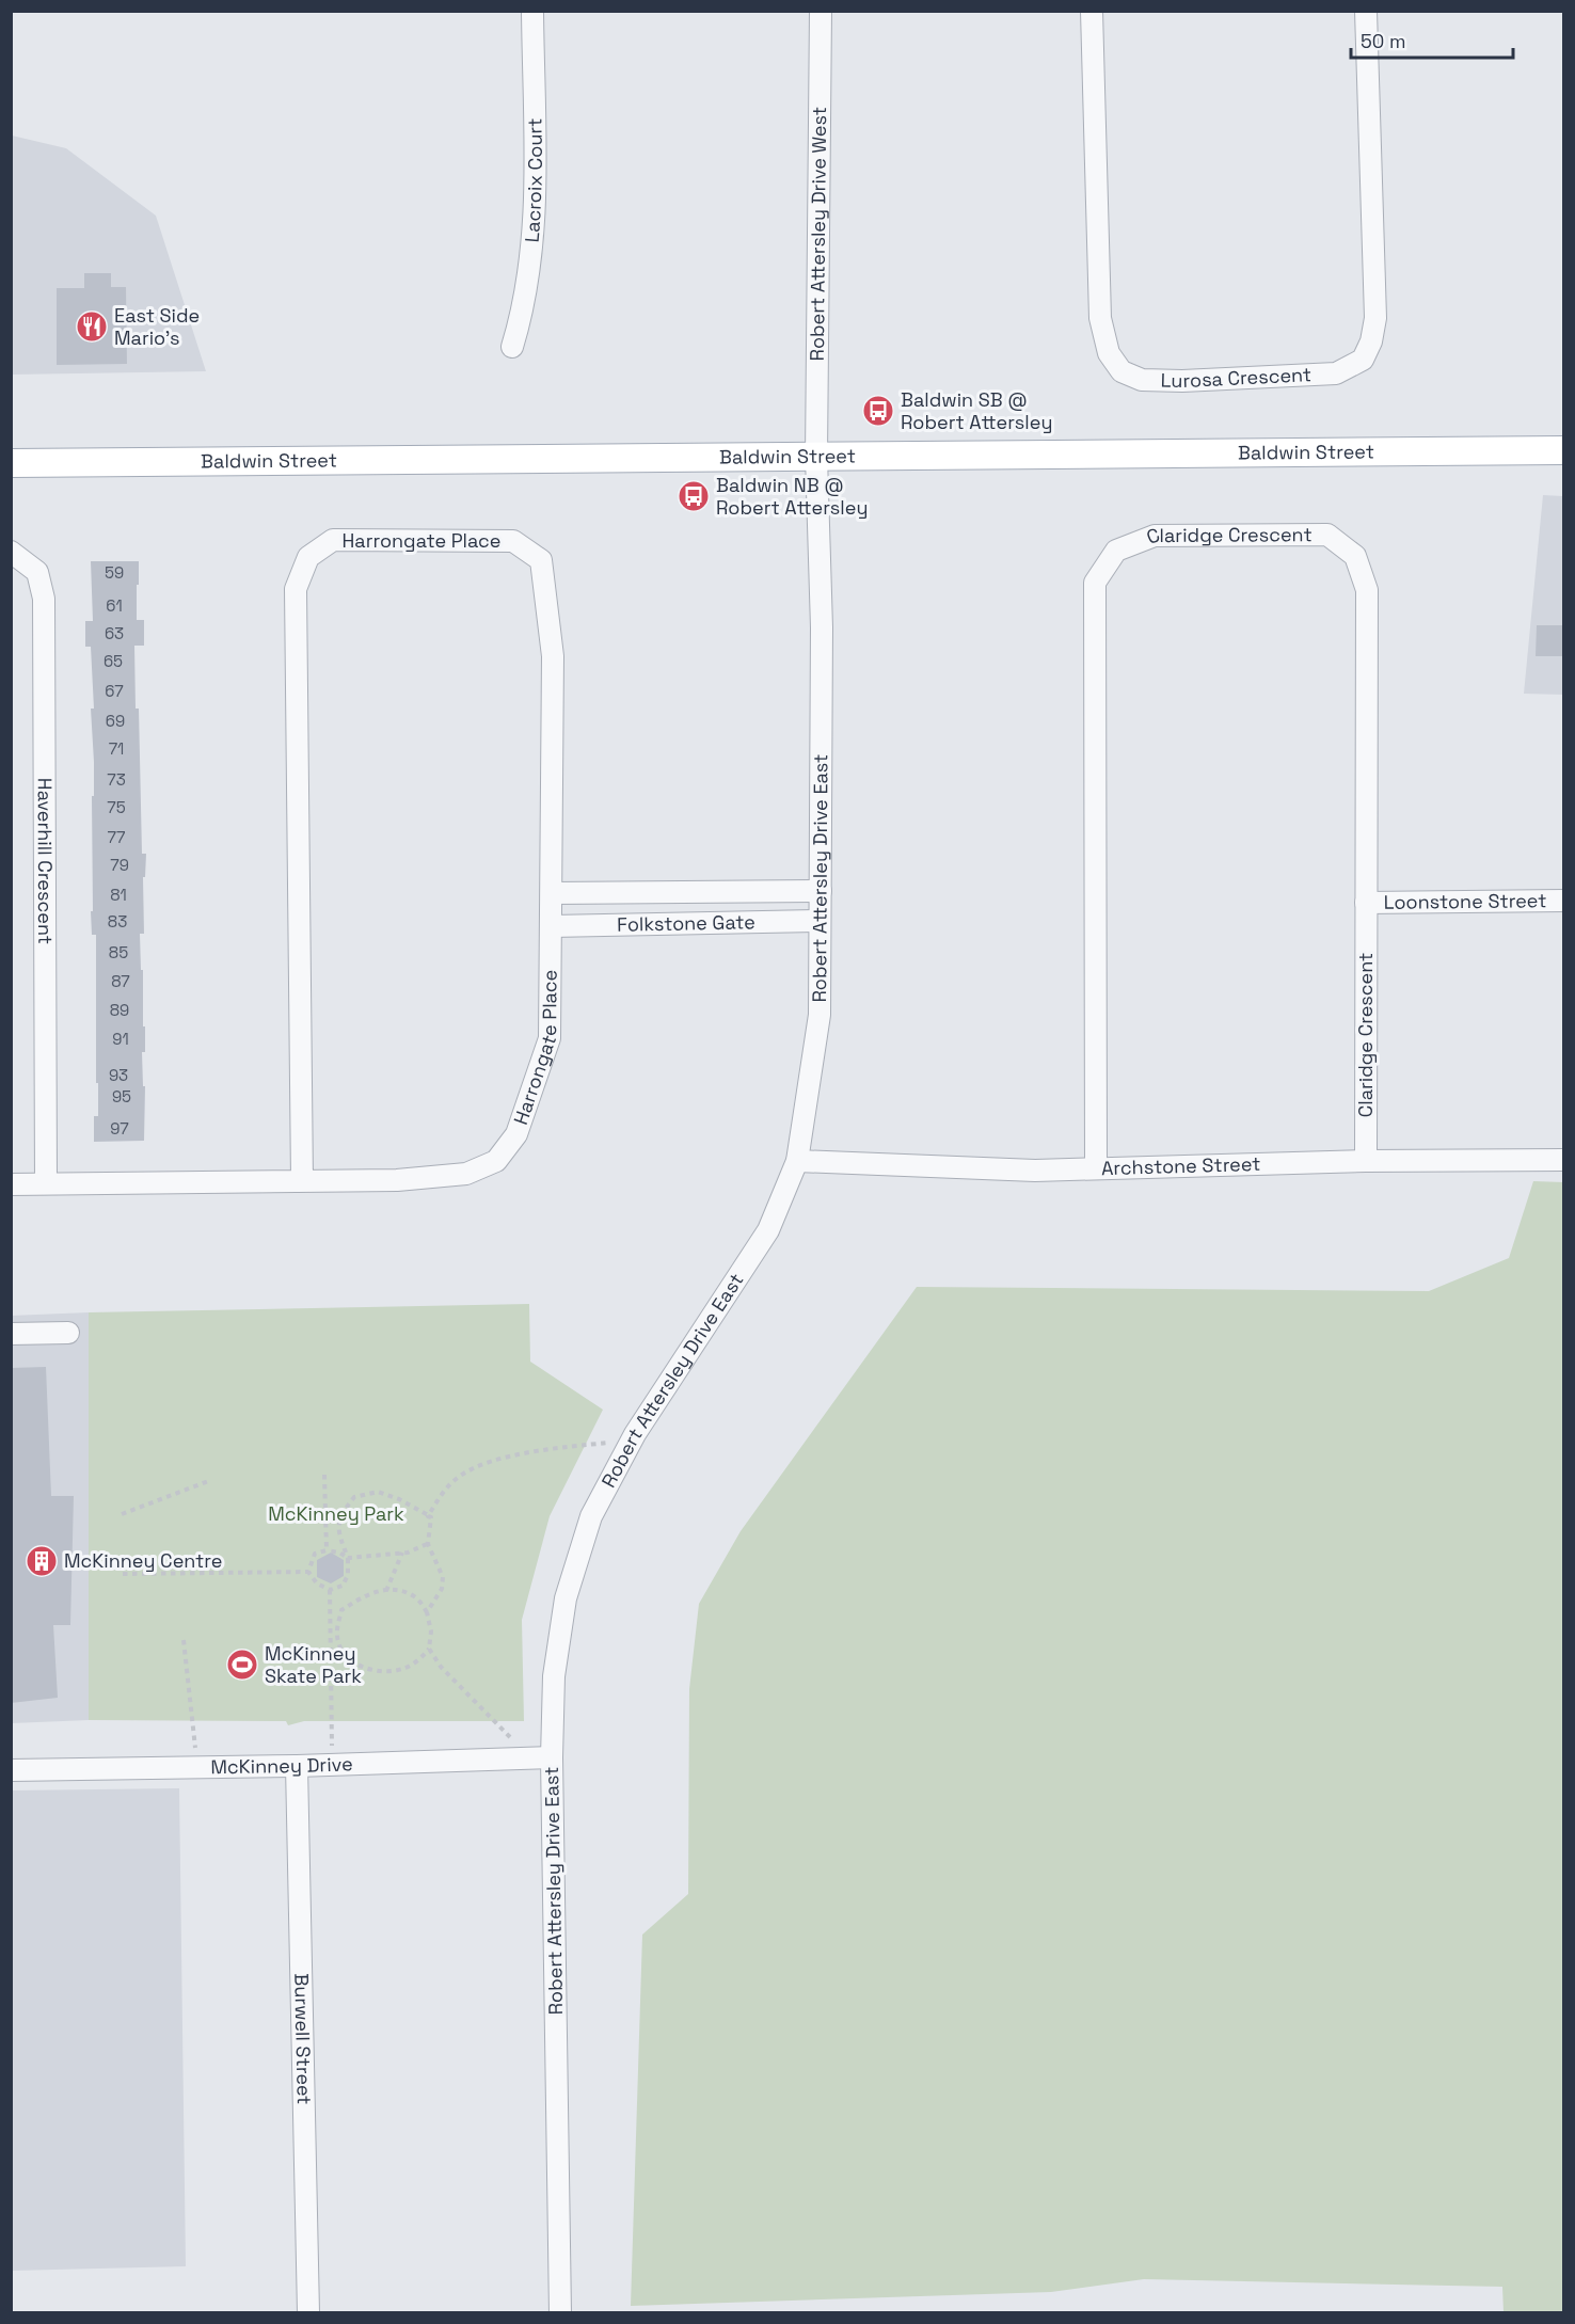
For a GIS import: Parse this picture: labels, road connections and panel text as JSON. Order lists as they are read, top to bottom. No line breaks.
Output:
{"streets":{"main road":["Baldwin Street"],"street":["Lacroix Court","Robert Attersley Drive West","Lurosa Crescent","Claridge Crescent","Harrongate Place","Haverhill Crescent","Robert Attersley Drive East","Loonstone Street","Folkstone Gate","Archstone Street","McKinney Drive","Burwell Street"]},"crossings":[["Robert Attersley Drive West","Baldwin Street"],["Robert Attersley Drive West","Robert Attersley Drive East"],["Baldwin Street","Robert Attersley Drive East"],["Claridge Crescent","Loonstone Street"],["Claridge Crescent","Archstone Street"],["Harrongate Place","Haverhill Crescent"],["Harrongate Place","Folkstone Gate"],["Robert Attersley Drive East","Folkstone Gate"],["Robert Attersley Drive East","Archstone Street"],["Robert Attersley Drive East","McKinney Drive"],["McKinney Drive","Burwell Street"]],"parks":["McKinney Park"],"places":{"restaurant":["East Side Mario's"],"bus stop":["Baldwin SB @ Robert Attersley","Baldwin NB @ Robert Attersley"],"building":["McKinney Centre"],"sports":["McKinney Skate Park"]},"house_numbers":["59","61","63","65","67","69","71","73","75","77","79","81","83","85","87","89","91","93","95","97"],"scale_bar":"50 m"}
